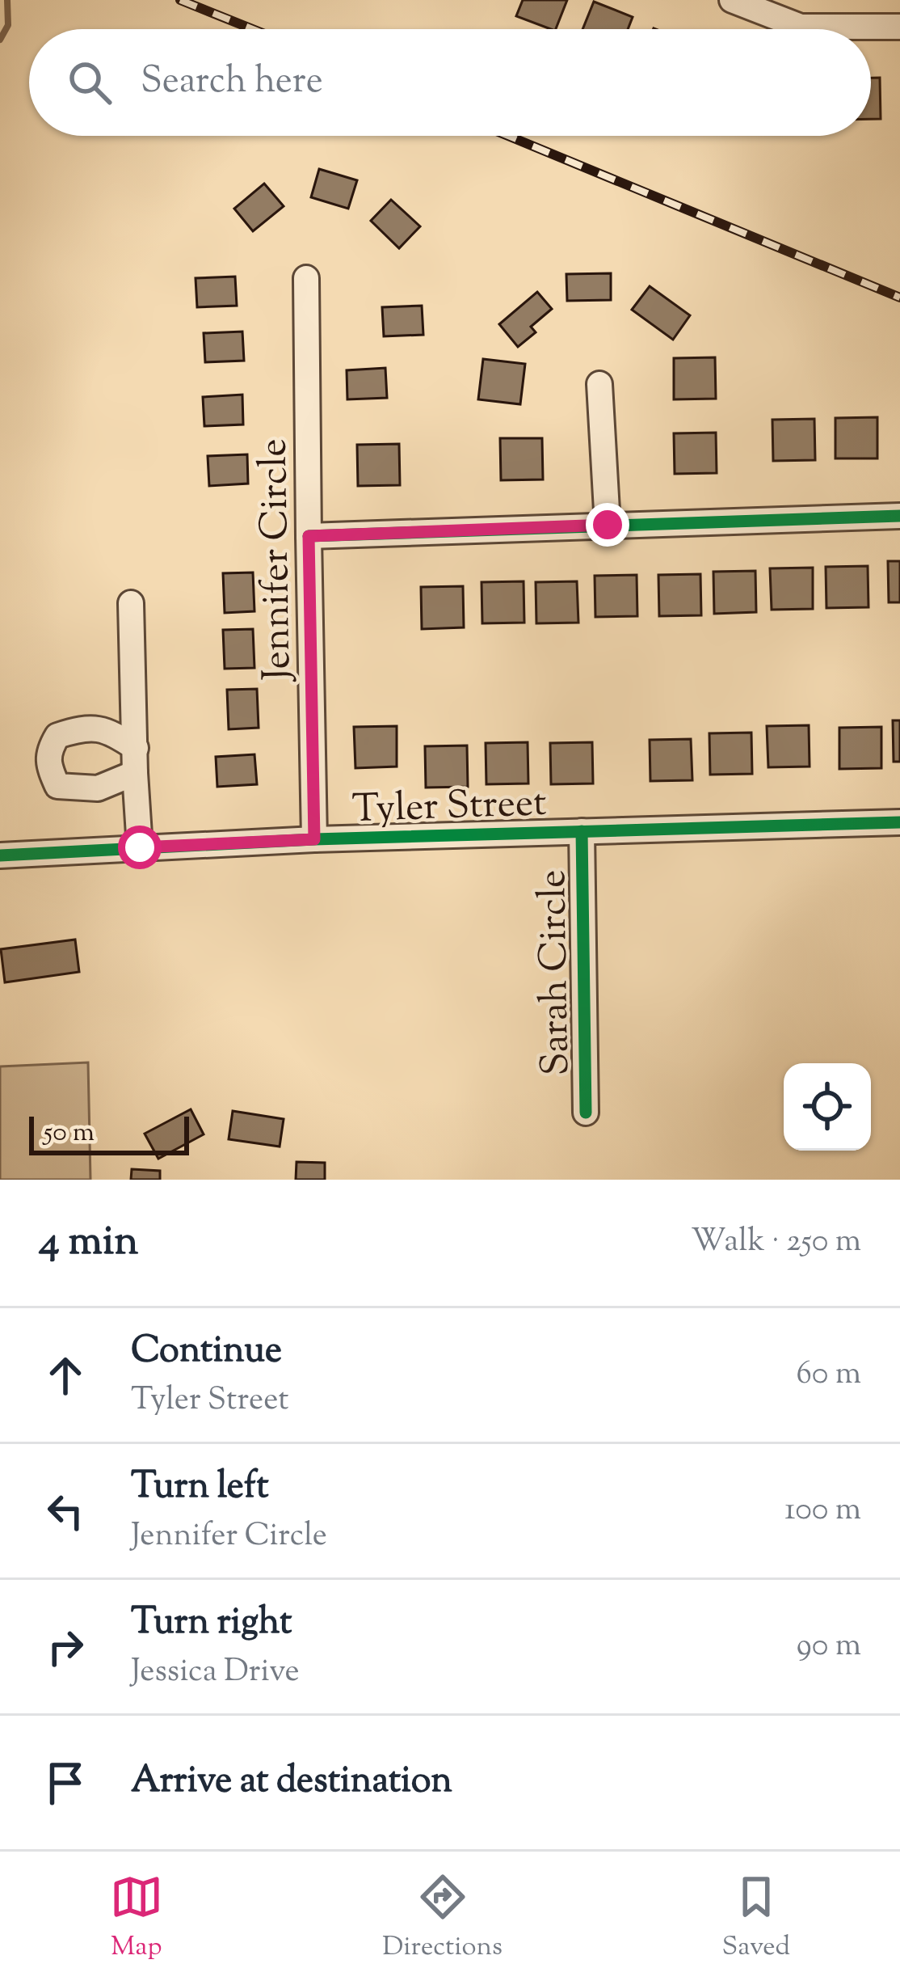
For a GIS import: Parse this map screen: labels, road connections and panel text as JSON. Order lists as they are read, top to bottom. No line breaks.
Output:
{"streets":{"street":["Jennifer Circle","Tyler Street","Sarah Circle"]},"crossings":[["Jennifer Circle","Tyler Street"],["Tyler Street","Sarah Circle"]],"scale_bar":"50 m","page":{"search":"Search here","scale":"50 m","heading":["4 min","Walk · 250 m"],"list":[["Continue","Tyler Street","60 m"],["Turn left","Jennifer Circle","100 m"],["Turn right","Jessica Drive","90 m"],"Arrive at destination"],"nav":["Map","Directions","Saved"]}}
